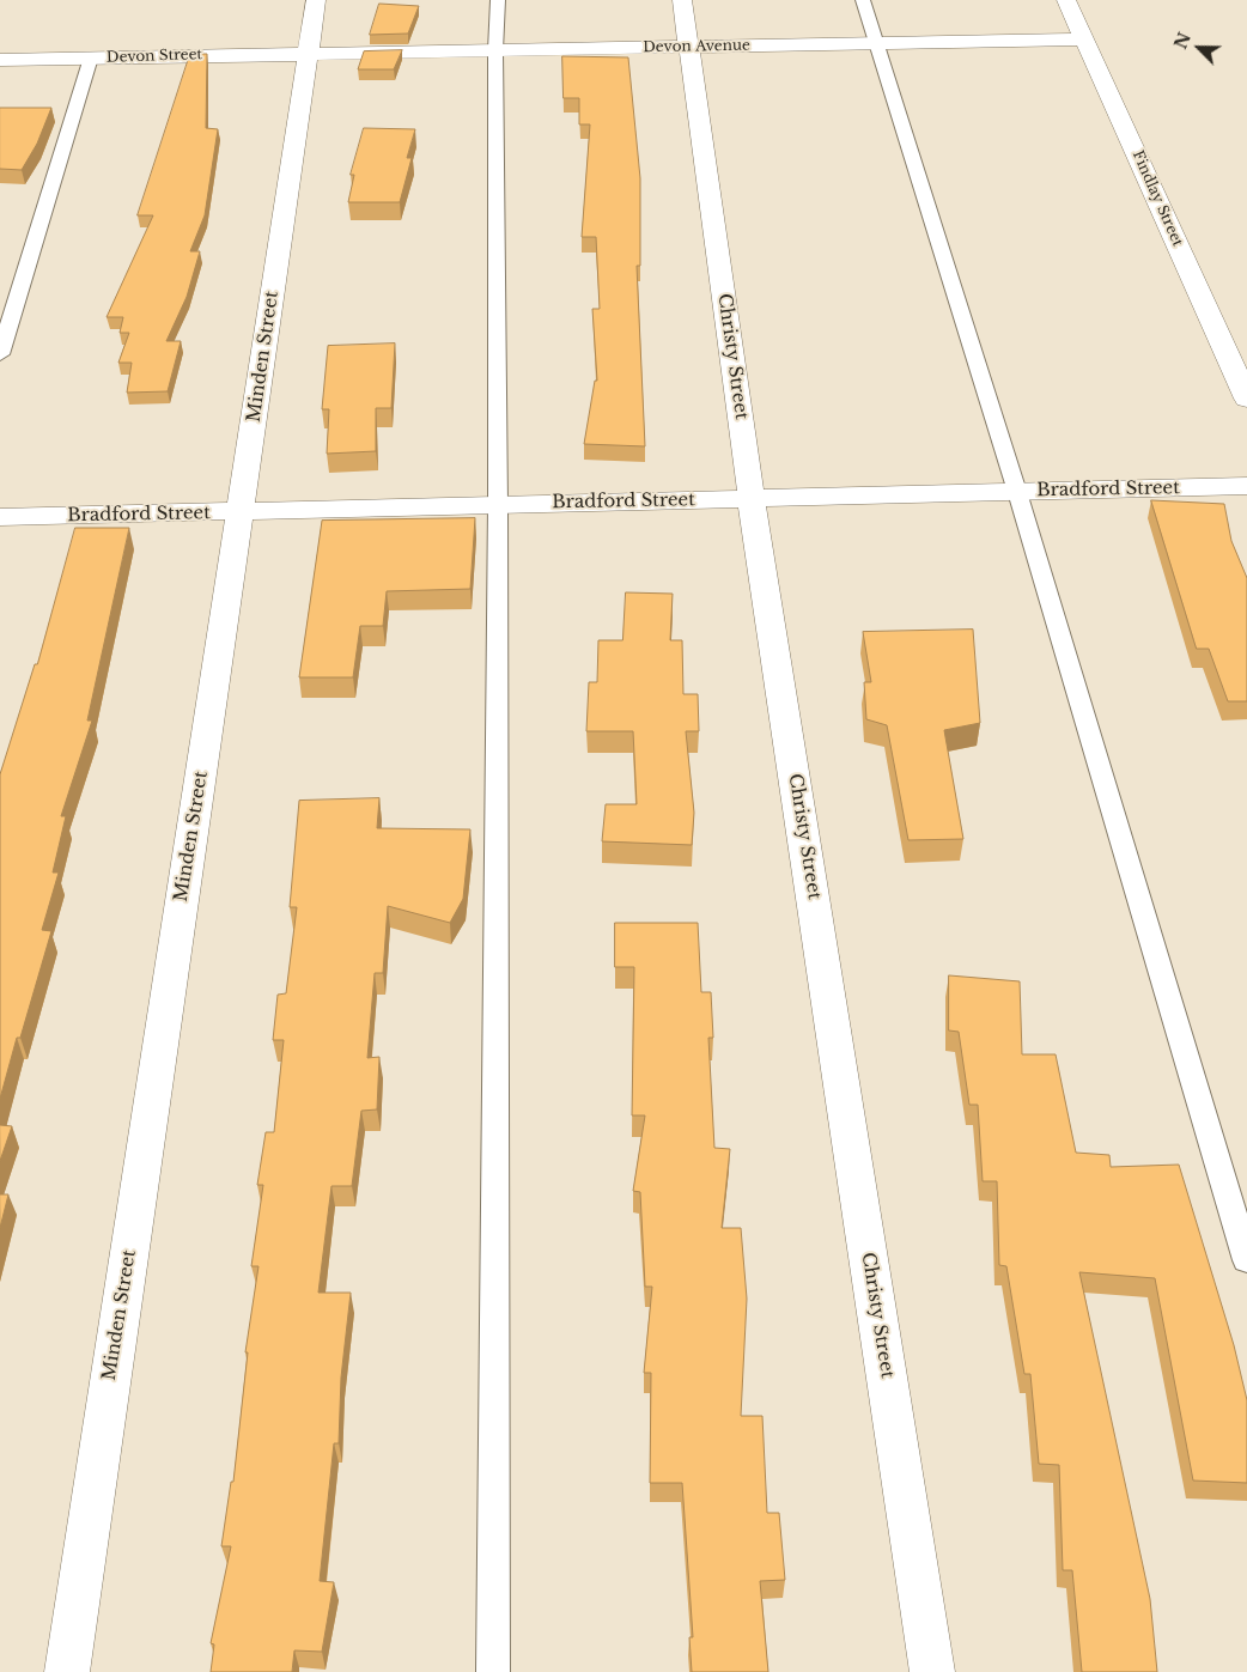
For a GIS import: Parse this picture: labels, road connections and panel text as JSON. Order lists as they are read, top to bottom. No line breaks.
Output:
{"streets":{"street":["Devon Avenue","Devon Street","Findlay Street","Minden Street","Christy Street","Bradford Street"]},"crossings":[["Devon Avenue","Devon Street"],["Devon Avenue","Findlay Street"],["Devon Avenue","Minden Street"],["Devon Avenue","Christy Street"],["Devon Street","Minden Street"],["Minden Street","Bradford Street"],["Christy Street","Bradford Street"]],"north":"top left"}
